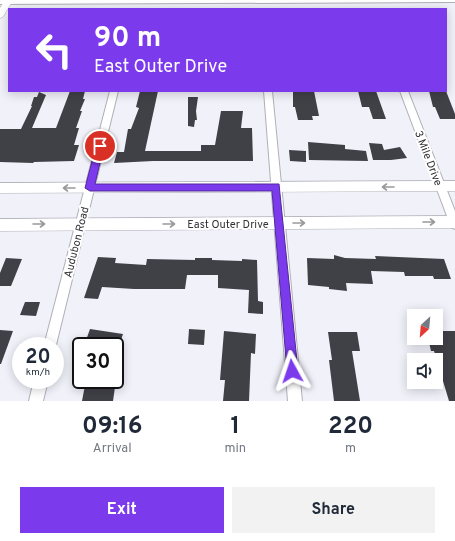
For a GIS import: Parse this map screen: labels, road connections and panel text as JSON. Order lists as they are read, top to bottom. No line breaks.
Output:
{"streets":{"street":["3 Mile Drive","East Outer Drive","Audubon Road"]},"crossings":[["3 Mile Drive","East Outer Drive"],["East Outer Drive","Audubon Road"]],"north":"bottom left","page":{"turn":["90 m","East Outer Drive"],"speed":"20 km/h","limit":"30","eta":["09:16","Arrival","1","min","220","m"],"buttons":["Exit","Share"]}}
